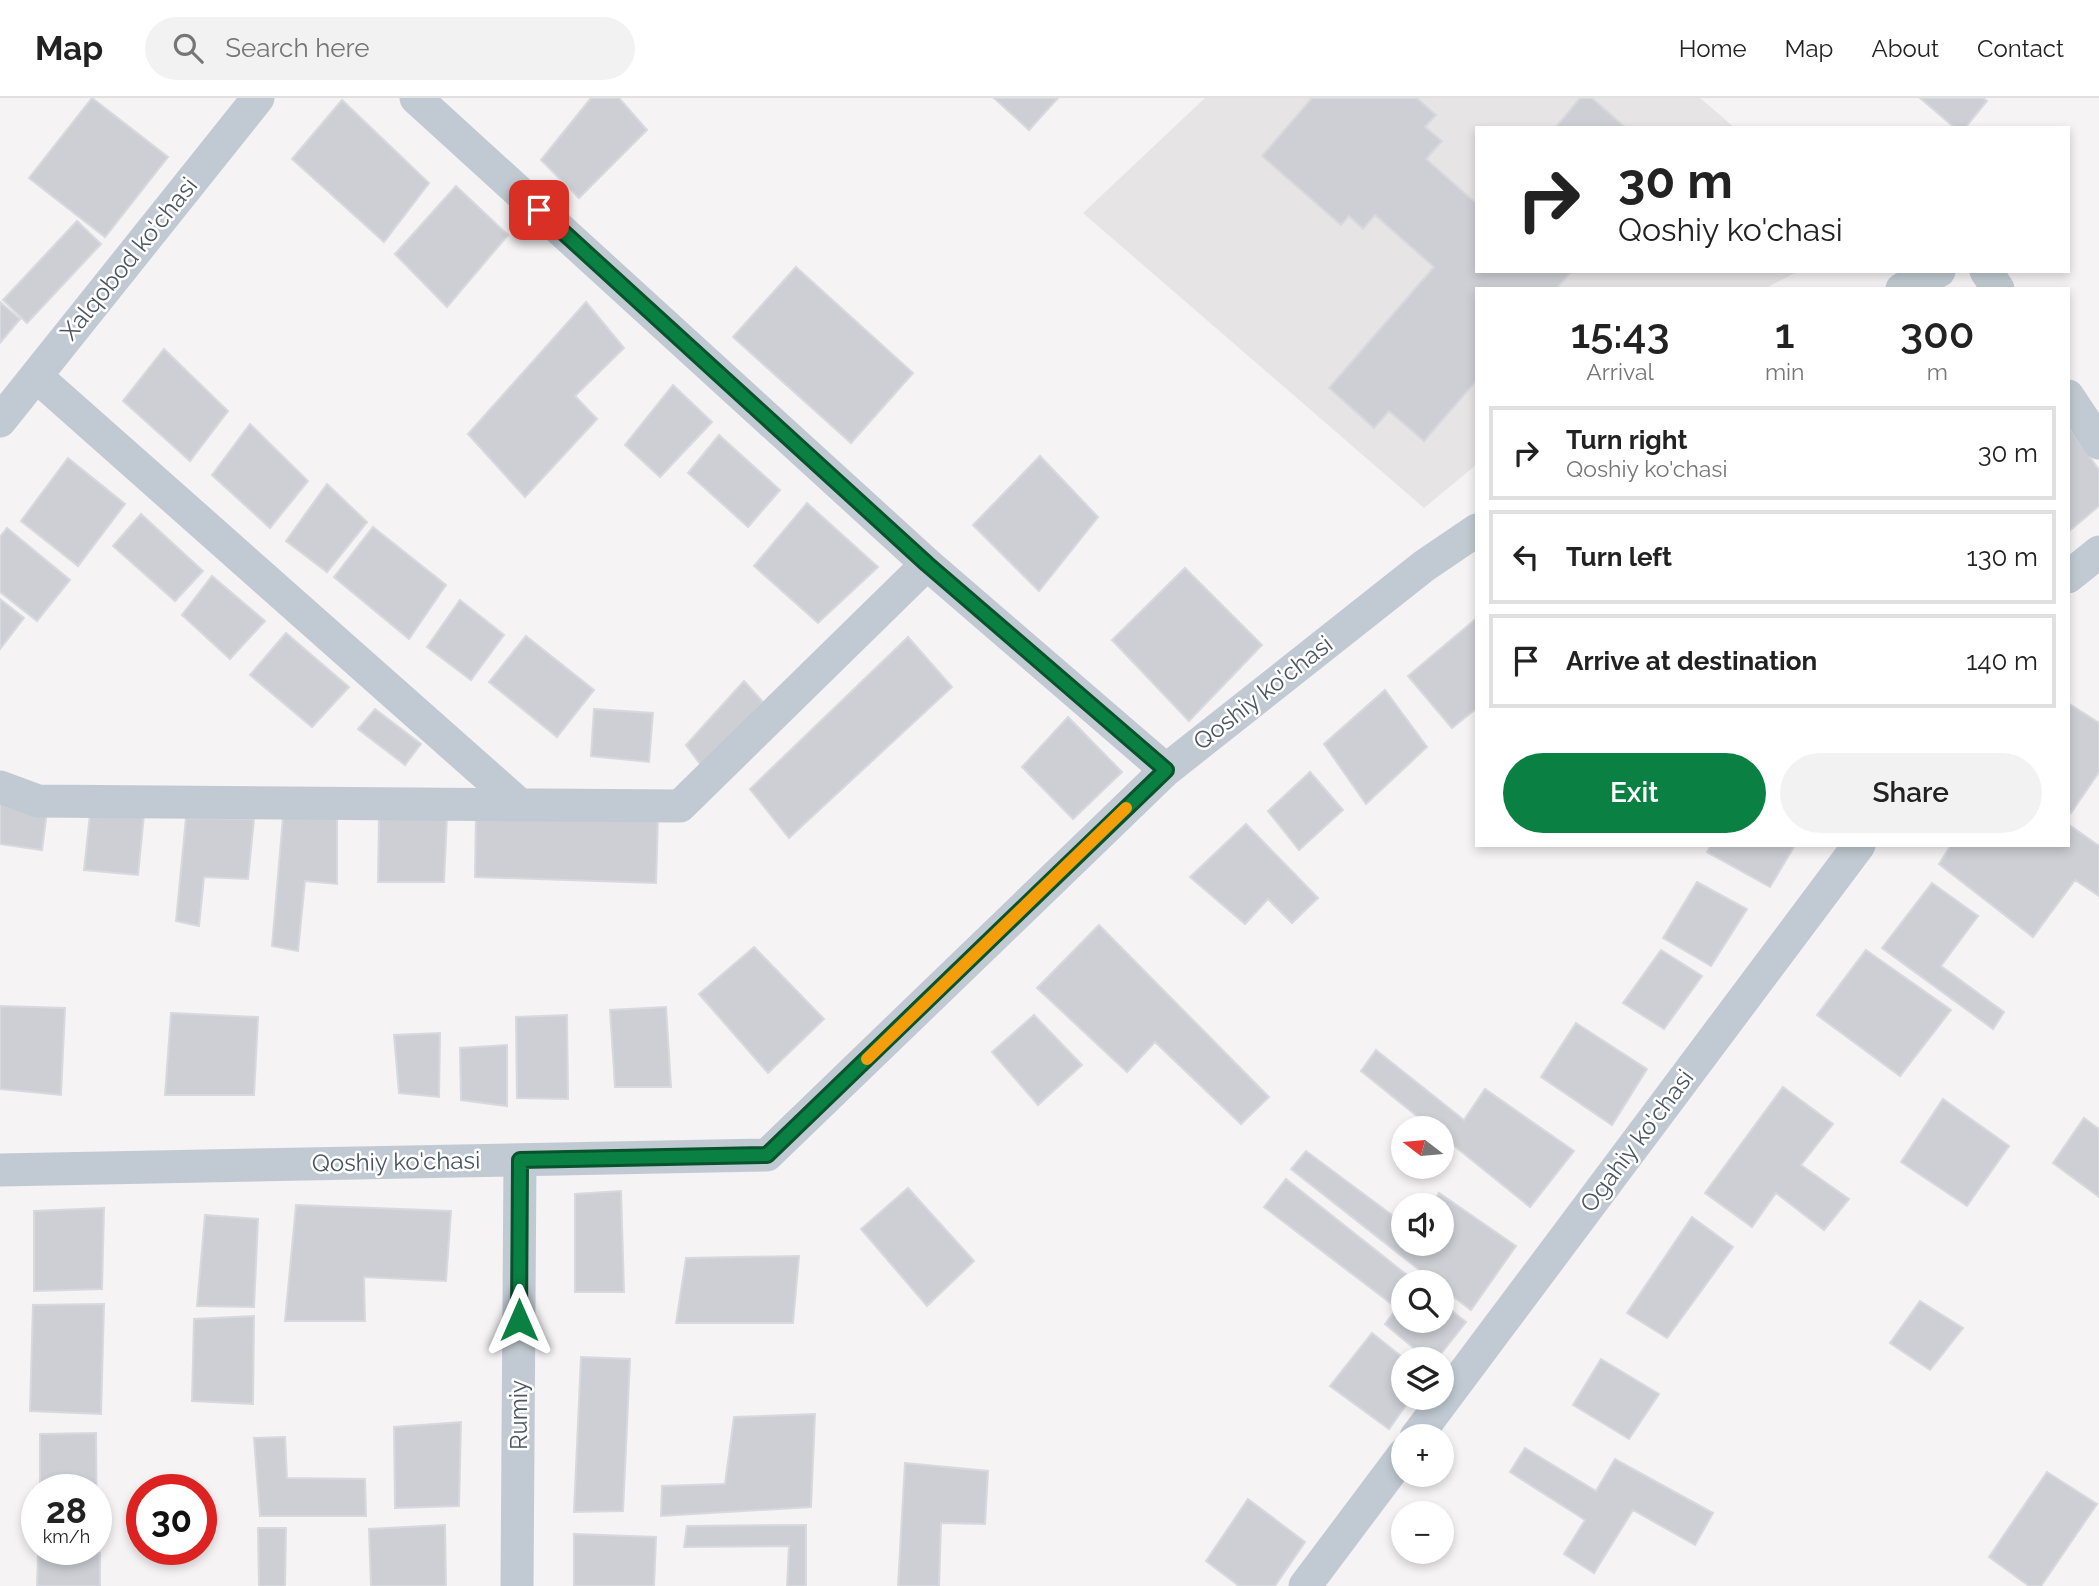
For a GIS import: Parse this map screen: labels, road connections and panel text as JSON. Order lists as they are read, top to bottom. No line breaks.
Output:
{"streets":{"street":["Xalqobod ko'chasi","Qoshiy ko'chasi","Ogahiy ko'chasi","Rumiy"]},"crossings":[["Qoshiy ko'chasi","Rumiy"]],"north":"left","page":{"header":"Map","search":"Search here","nav":["Home","Map","About","Contact"],"turn":["30 m","Qoshiy ko'chasi"],"eta":["15:43","Arrival","1","min","300","m"],"list":[{"name":"Turn right","note":"Qoshiy ko'chasi","value":"30 m"},{"name":"Turn left","value":"130 m"},{"name":"Arrive at destination","value":"140 m"}],"buttons":["Exit","Share"],"map_buttons":["+","−"],"speed":"28 km/h","limit":"30"}}
